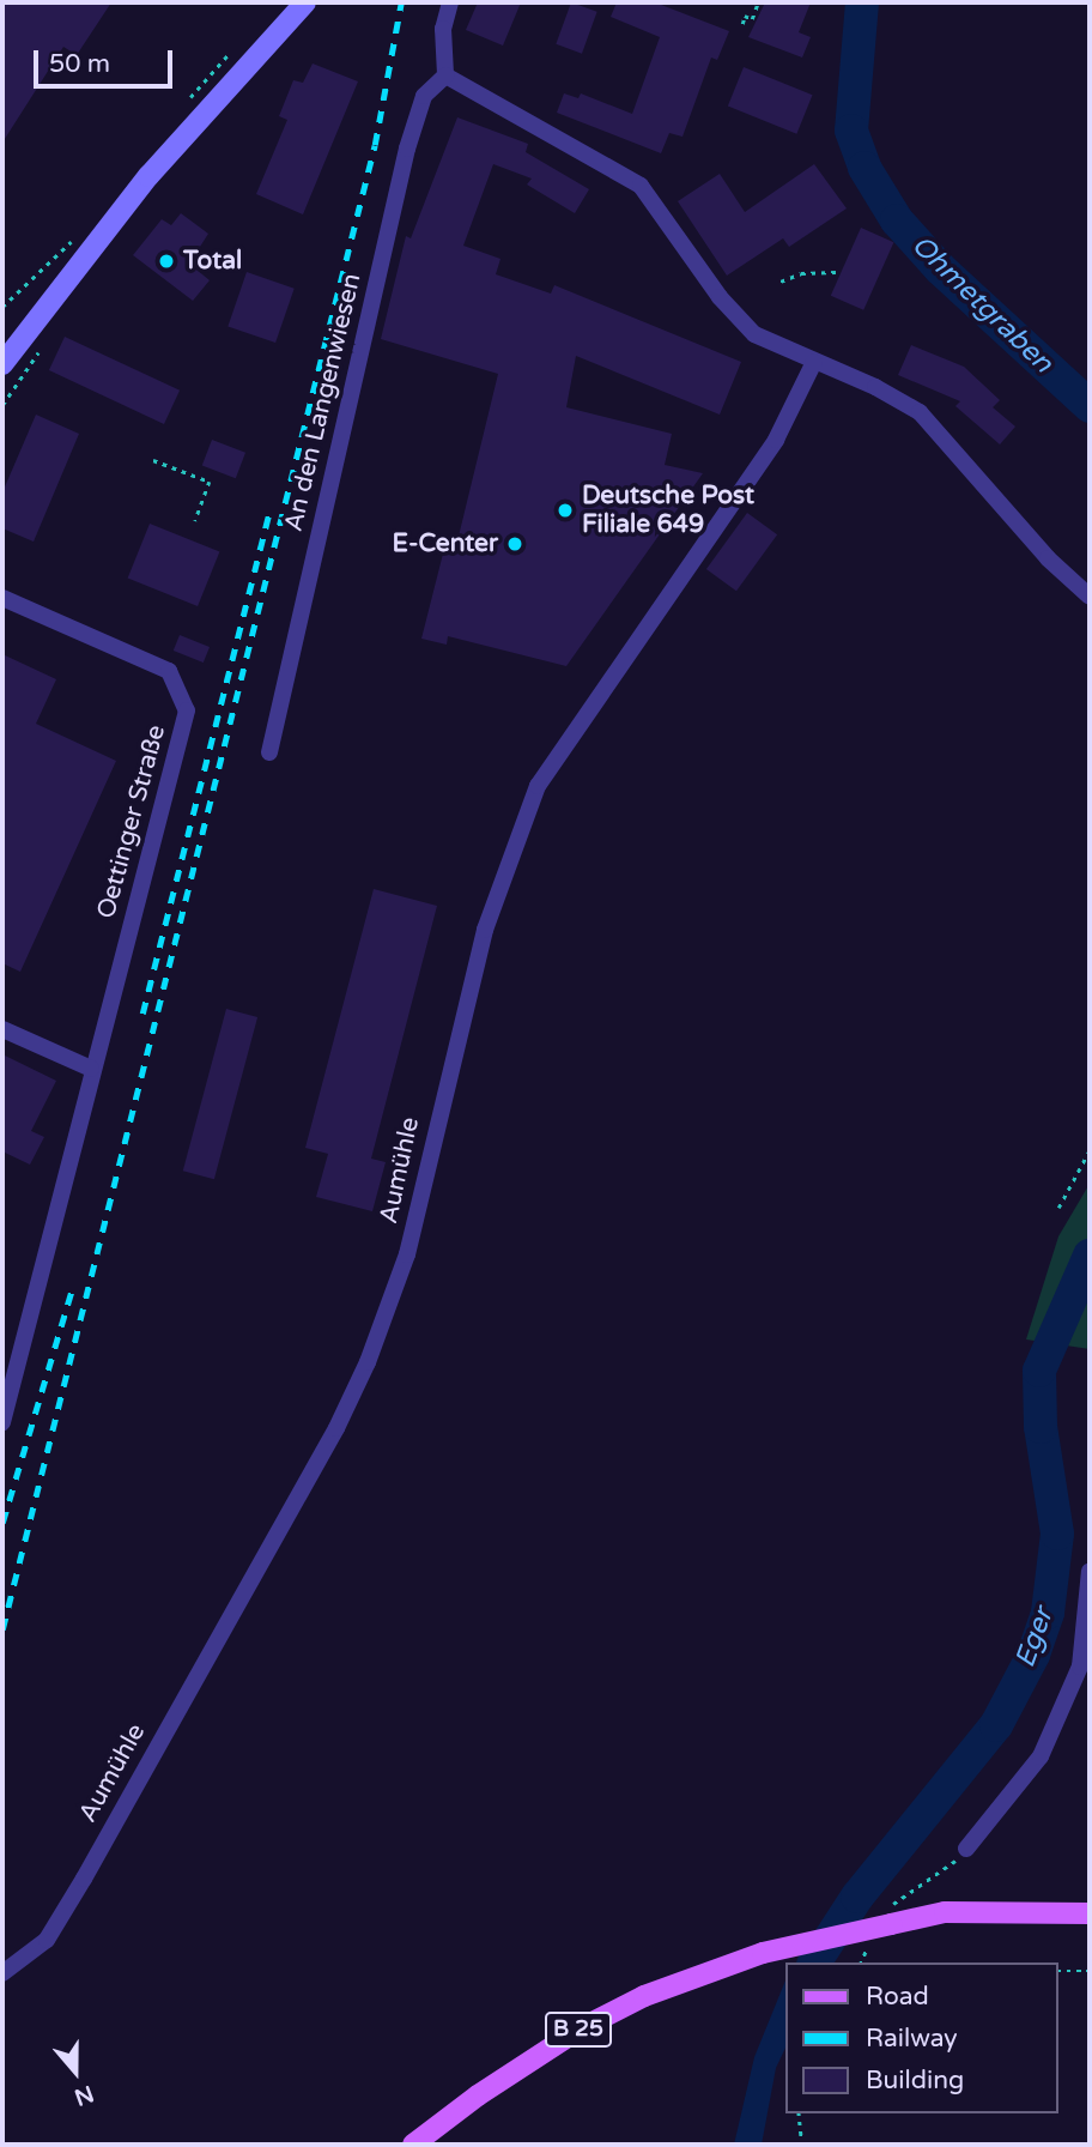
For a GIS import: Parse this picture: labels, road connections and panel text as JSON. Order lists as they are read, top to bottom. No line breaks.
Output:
{"streets":{"main road":["B 25"],"street":["An den Langenwiesen","Oettinger Straße","Aumühle"]},"water":["Ohmetgraben","Eger"],"places":["Total","Deutsche Post Filiale 649","E-Center"],"legend":["Road","Railway","Building"],"scale_bar":"50 m","north":"bottom"}
